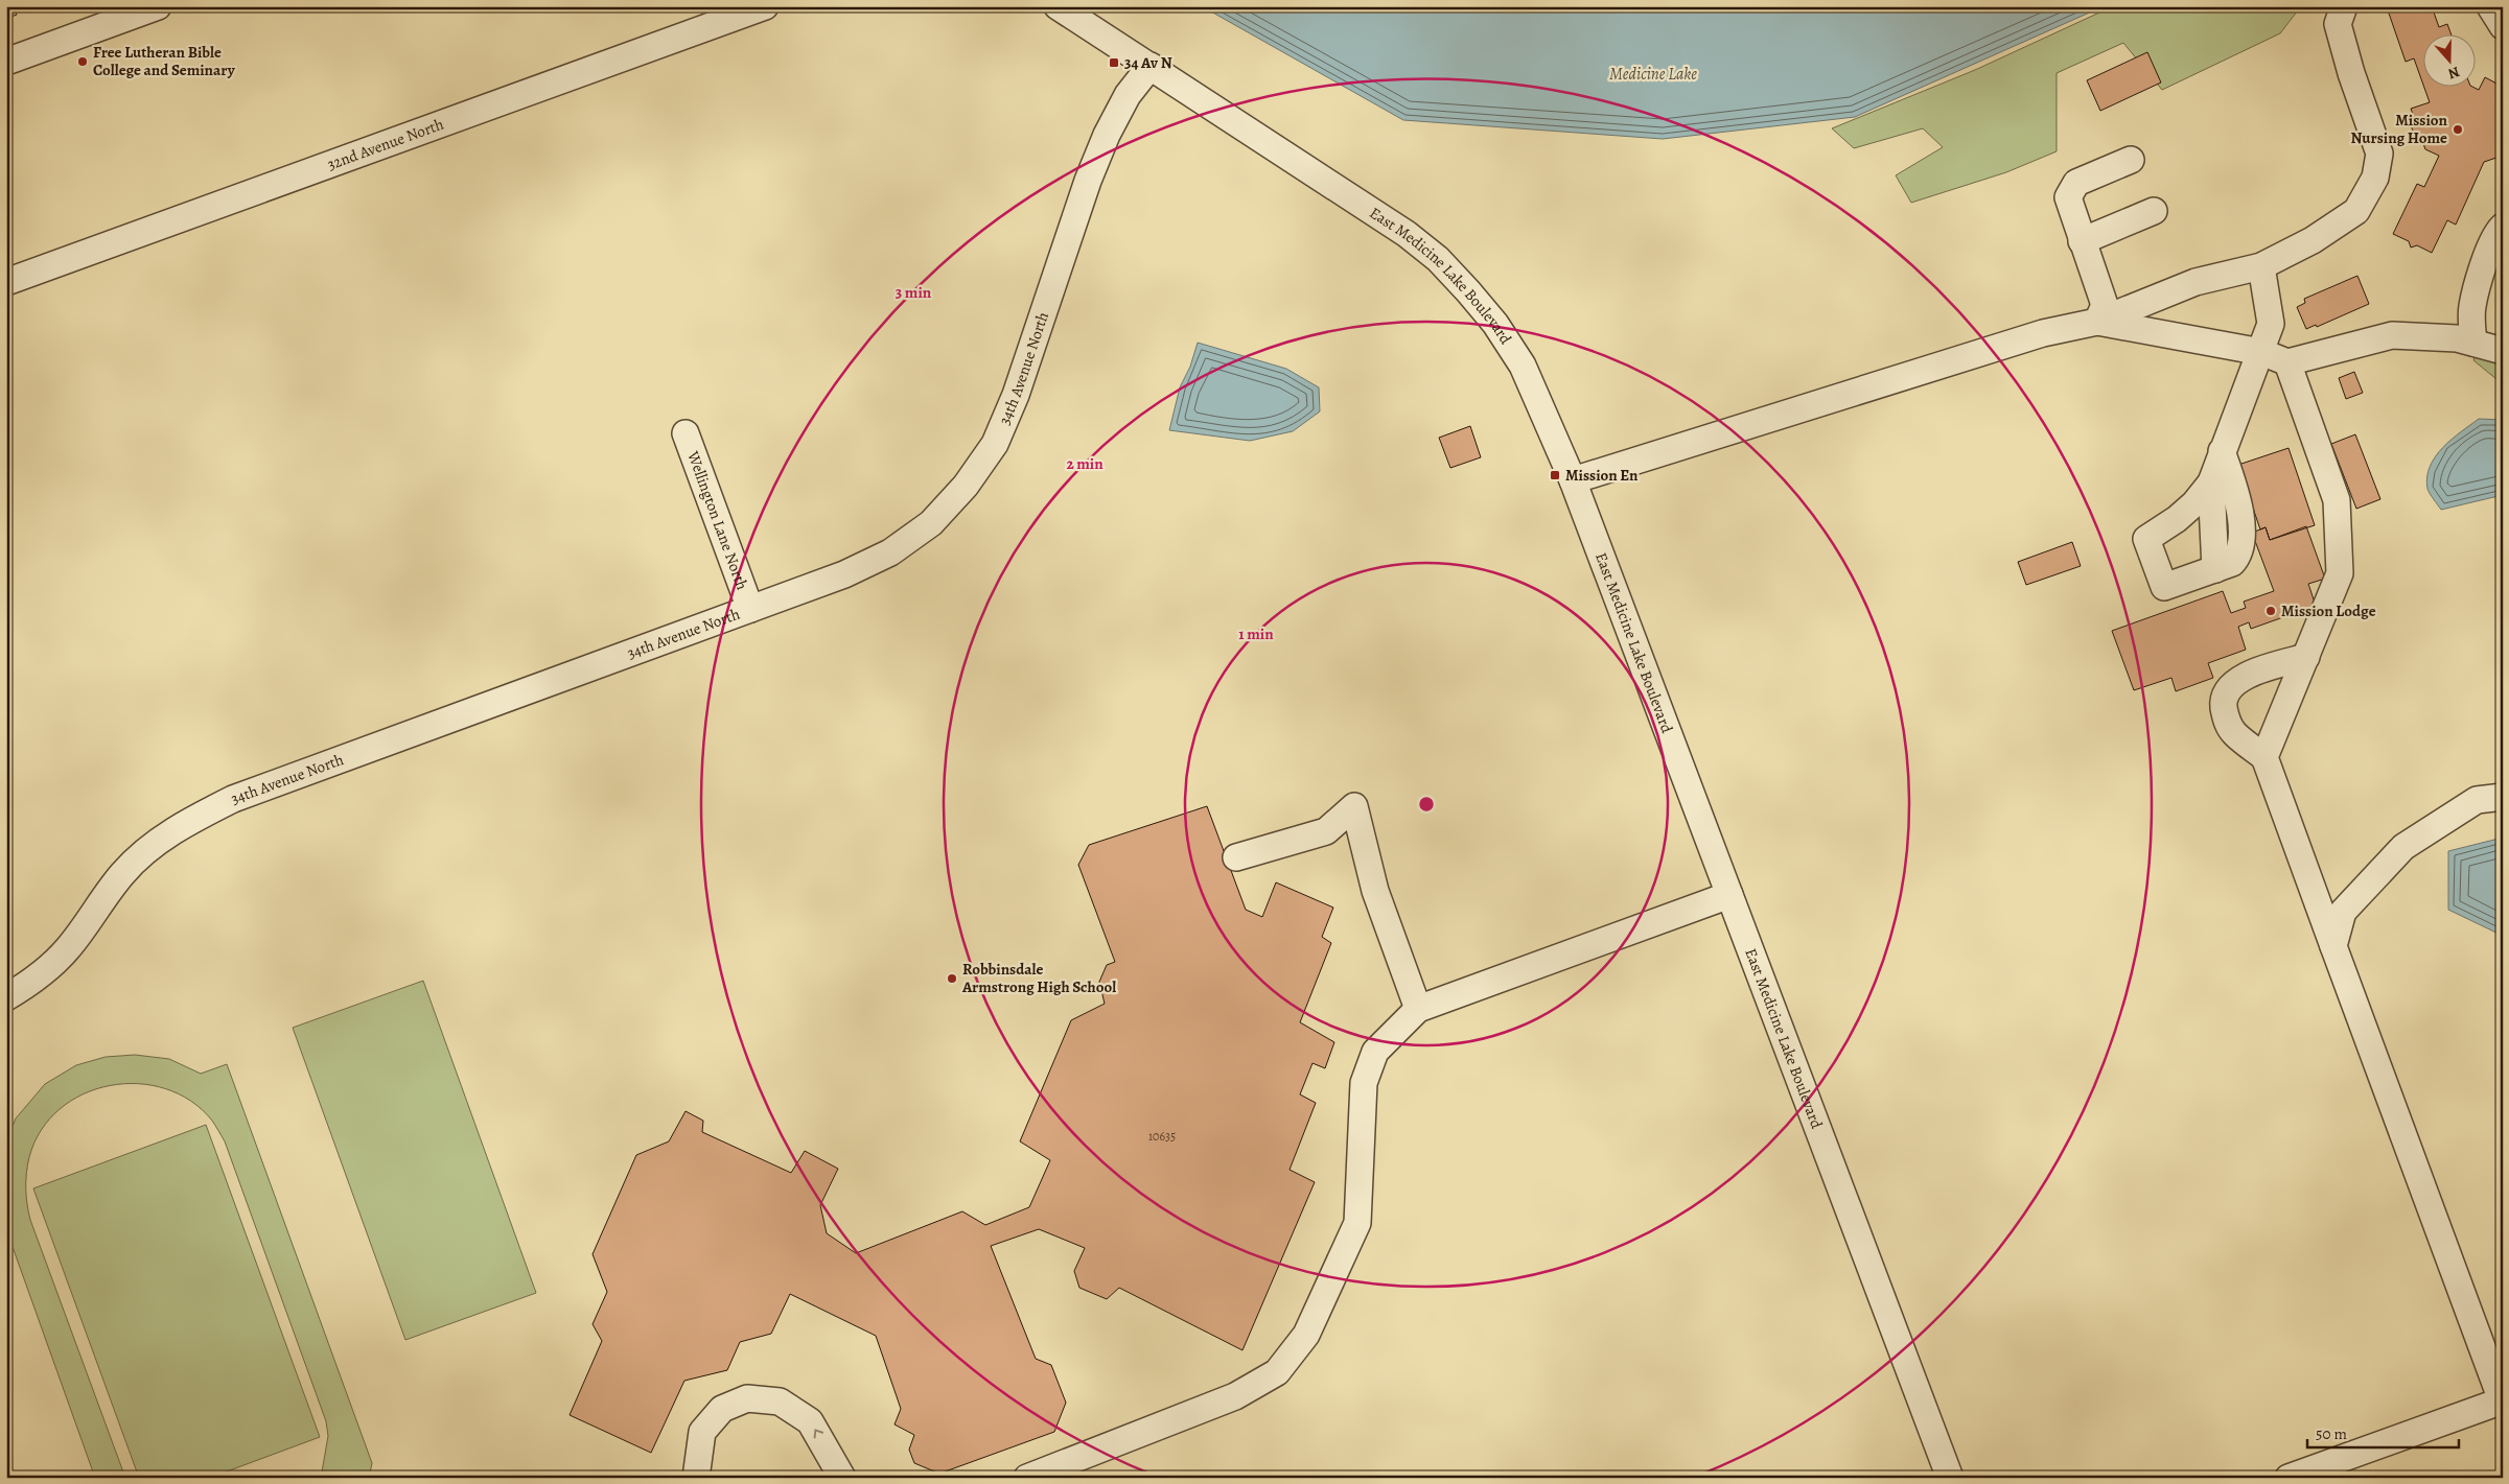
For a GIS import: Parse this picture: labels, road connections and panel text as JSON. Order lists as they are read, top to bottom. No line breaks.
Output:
{"streets":{"street":["32nd Avenue North","East Medicine Lake Boulevard","34th Avenue North","Wellington Lane North"]},"crossings":[["East Medicine Lake Boulevard","34th Avenue North"],["34th Avenue North","Wellington Lane North"]],"water":["Medicine Lake"],"places":{"other":["Free Lutheran Bible College and Seminary","Mission Nursing Home","Mission Lodge","Robbinsdale Armstrong High School"],"transit":["34 Av N","Mission En"]},"house_numbers":["10635"],"scale_bar":"50 m","north":"bottom","rings":["3 min","2 min","1 min"]}
